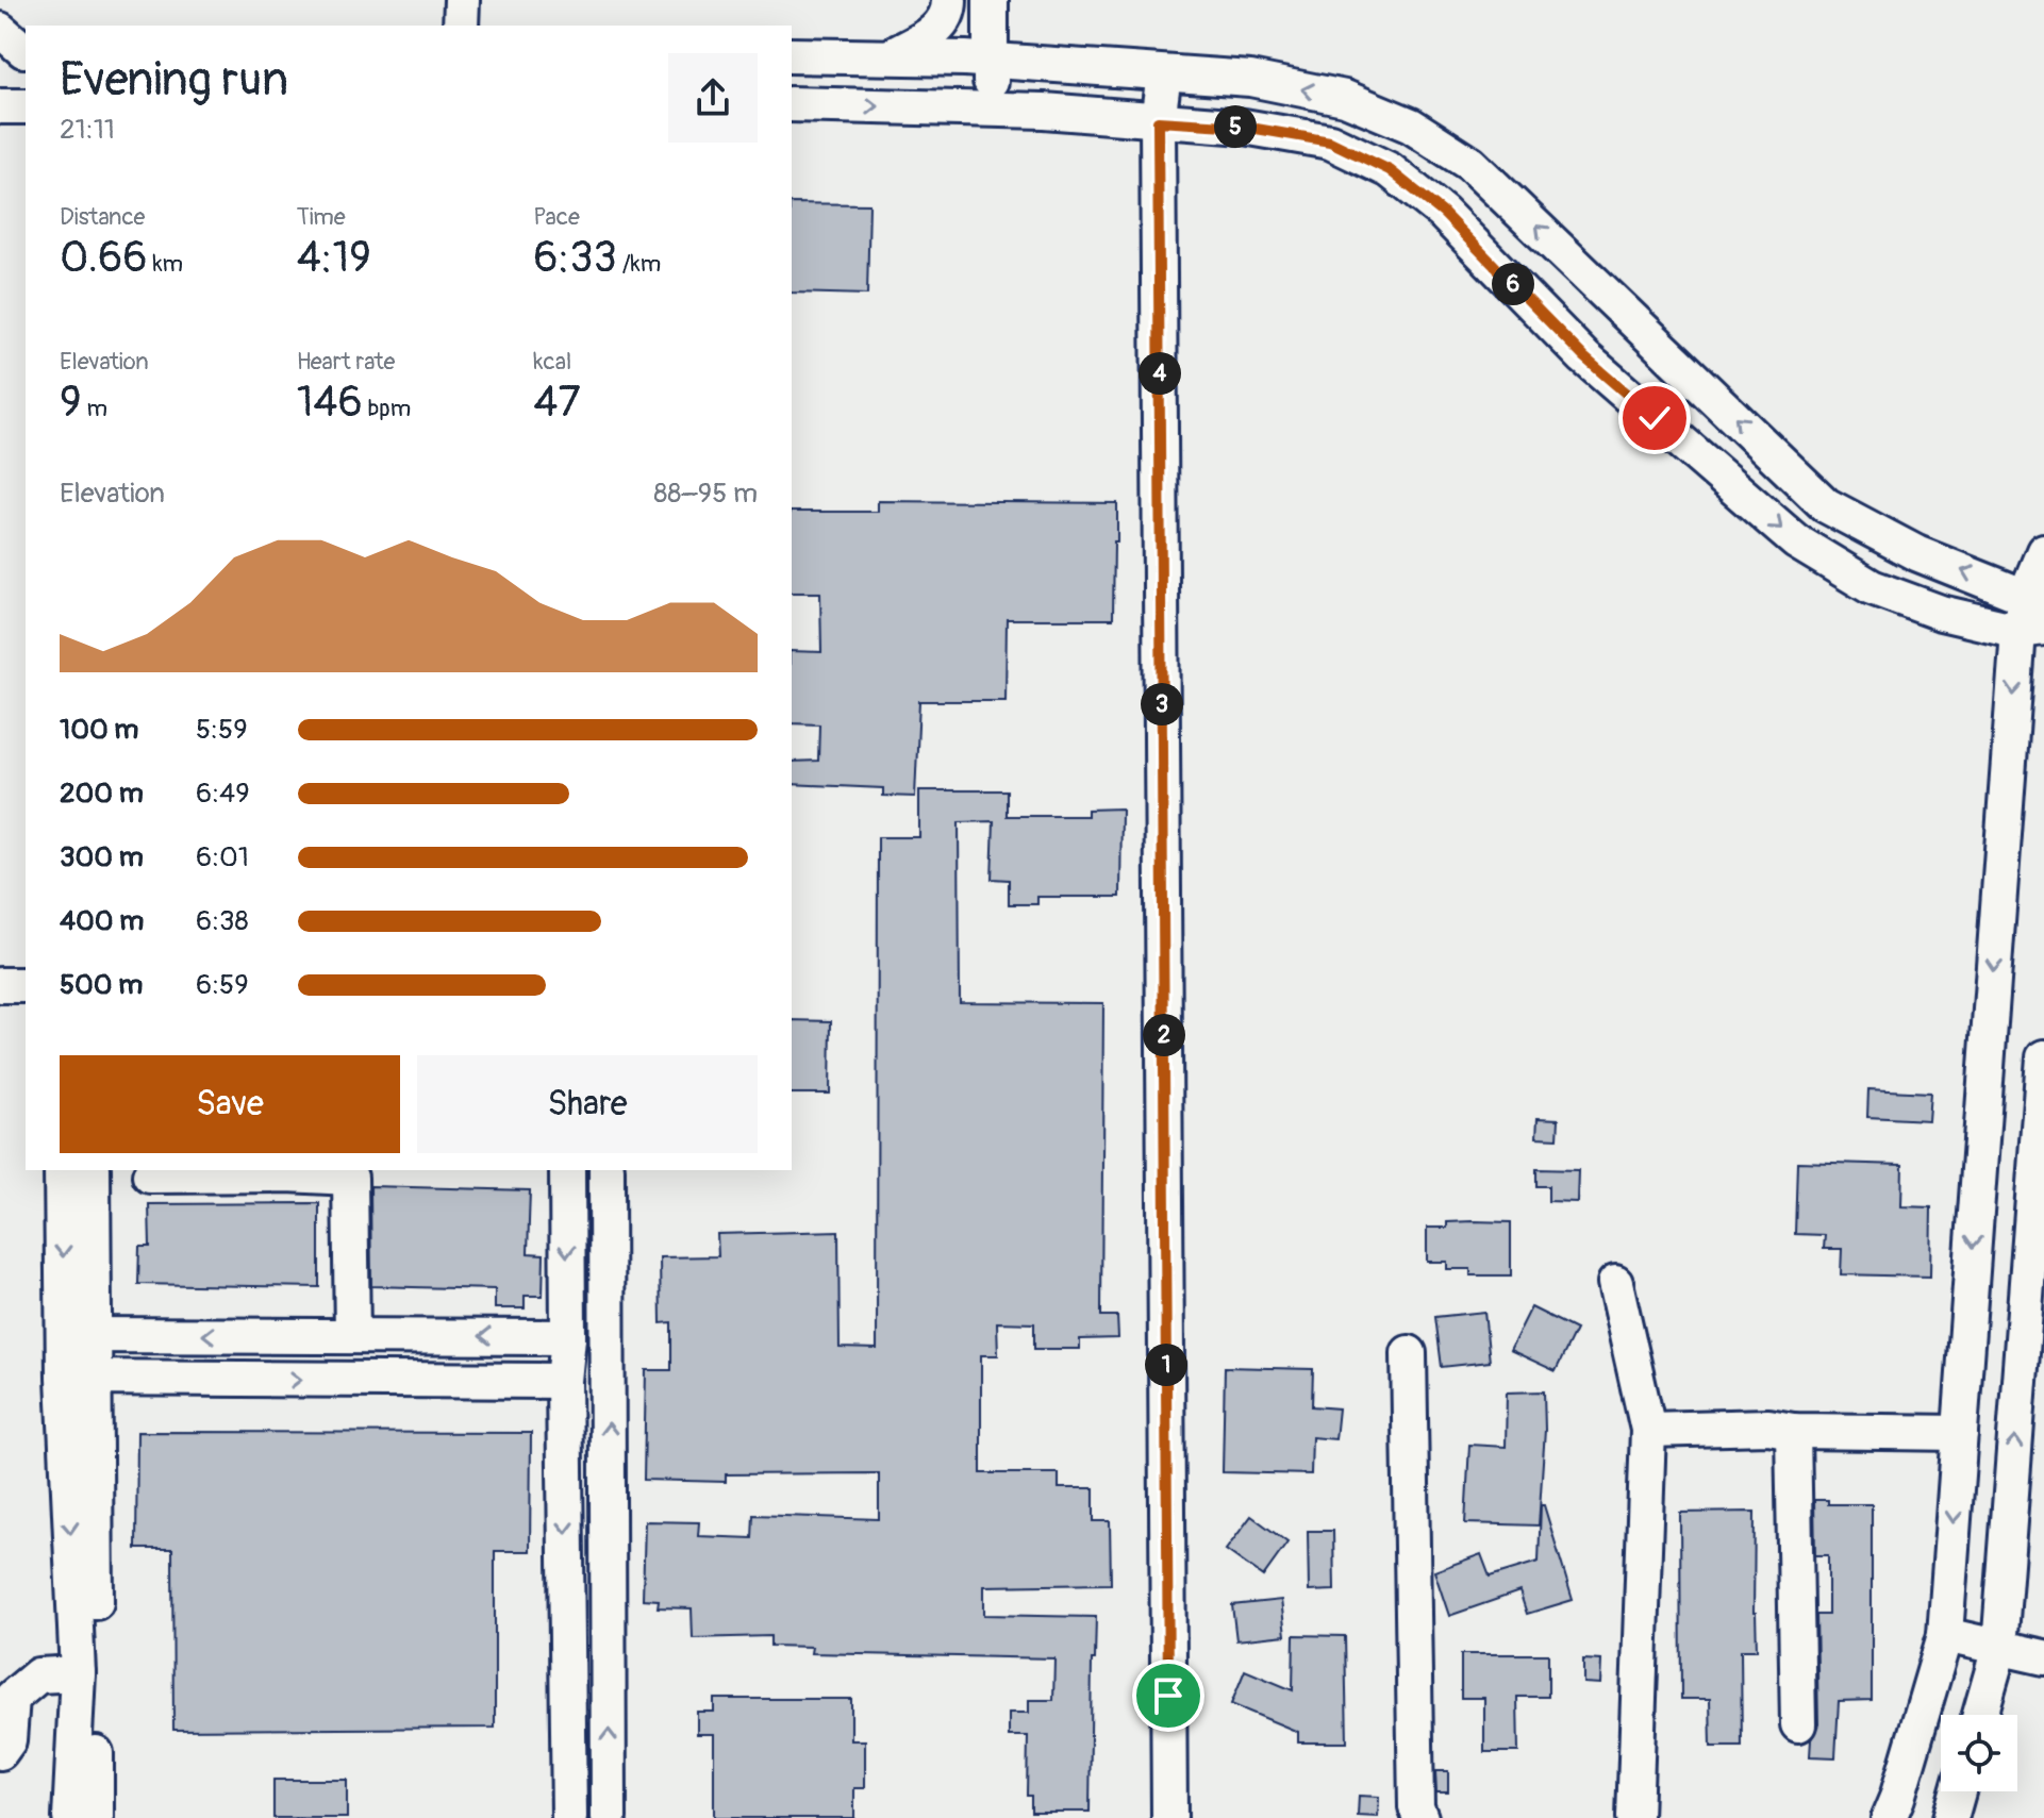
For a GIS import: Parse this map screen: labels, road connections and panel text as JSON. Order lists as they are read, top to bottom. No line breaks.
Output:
{"page":{"heading":["Evening run","21:11"],"pins":["5","6","4","3","2","1"],"stats":[["Distance","0.66 km"],["Time","4:19"],["Pace","6:33 /km"],["Elevation","9 m"],["Heart rate","146 bpm"],["kcal","47"]],"chart":["Elevation","88–95 m"],"list":[{"name":"100 m","note":"5:59"},{"name":"200 m","note":"6:49"},{"name":"300 m","note":"6:01"},{"name":"400 m","note":"6:38"},{"name":"500 m","note":"6:59"}],"buttons":["Save","Share"]}}
